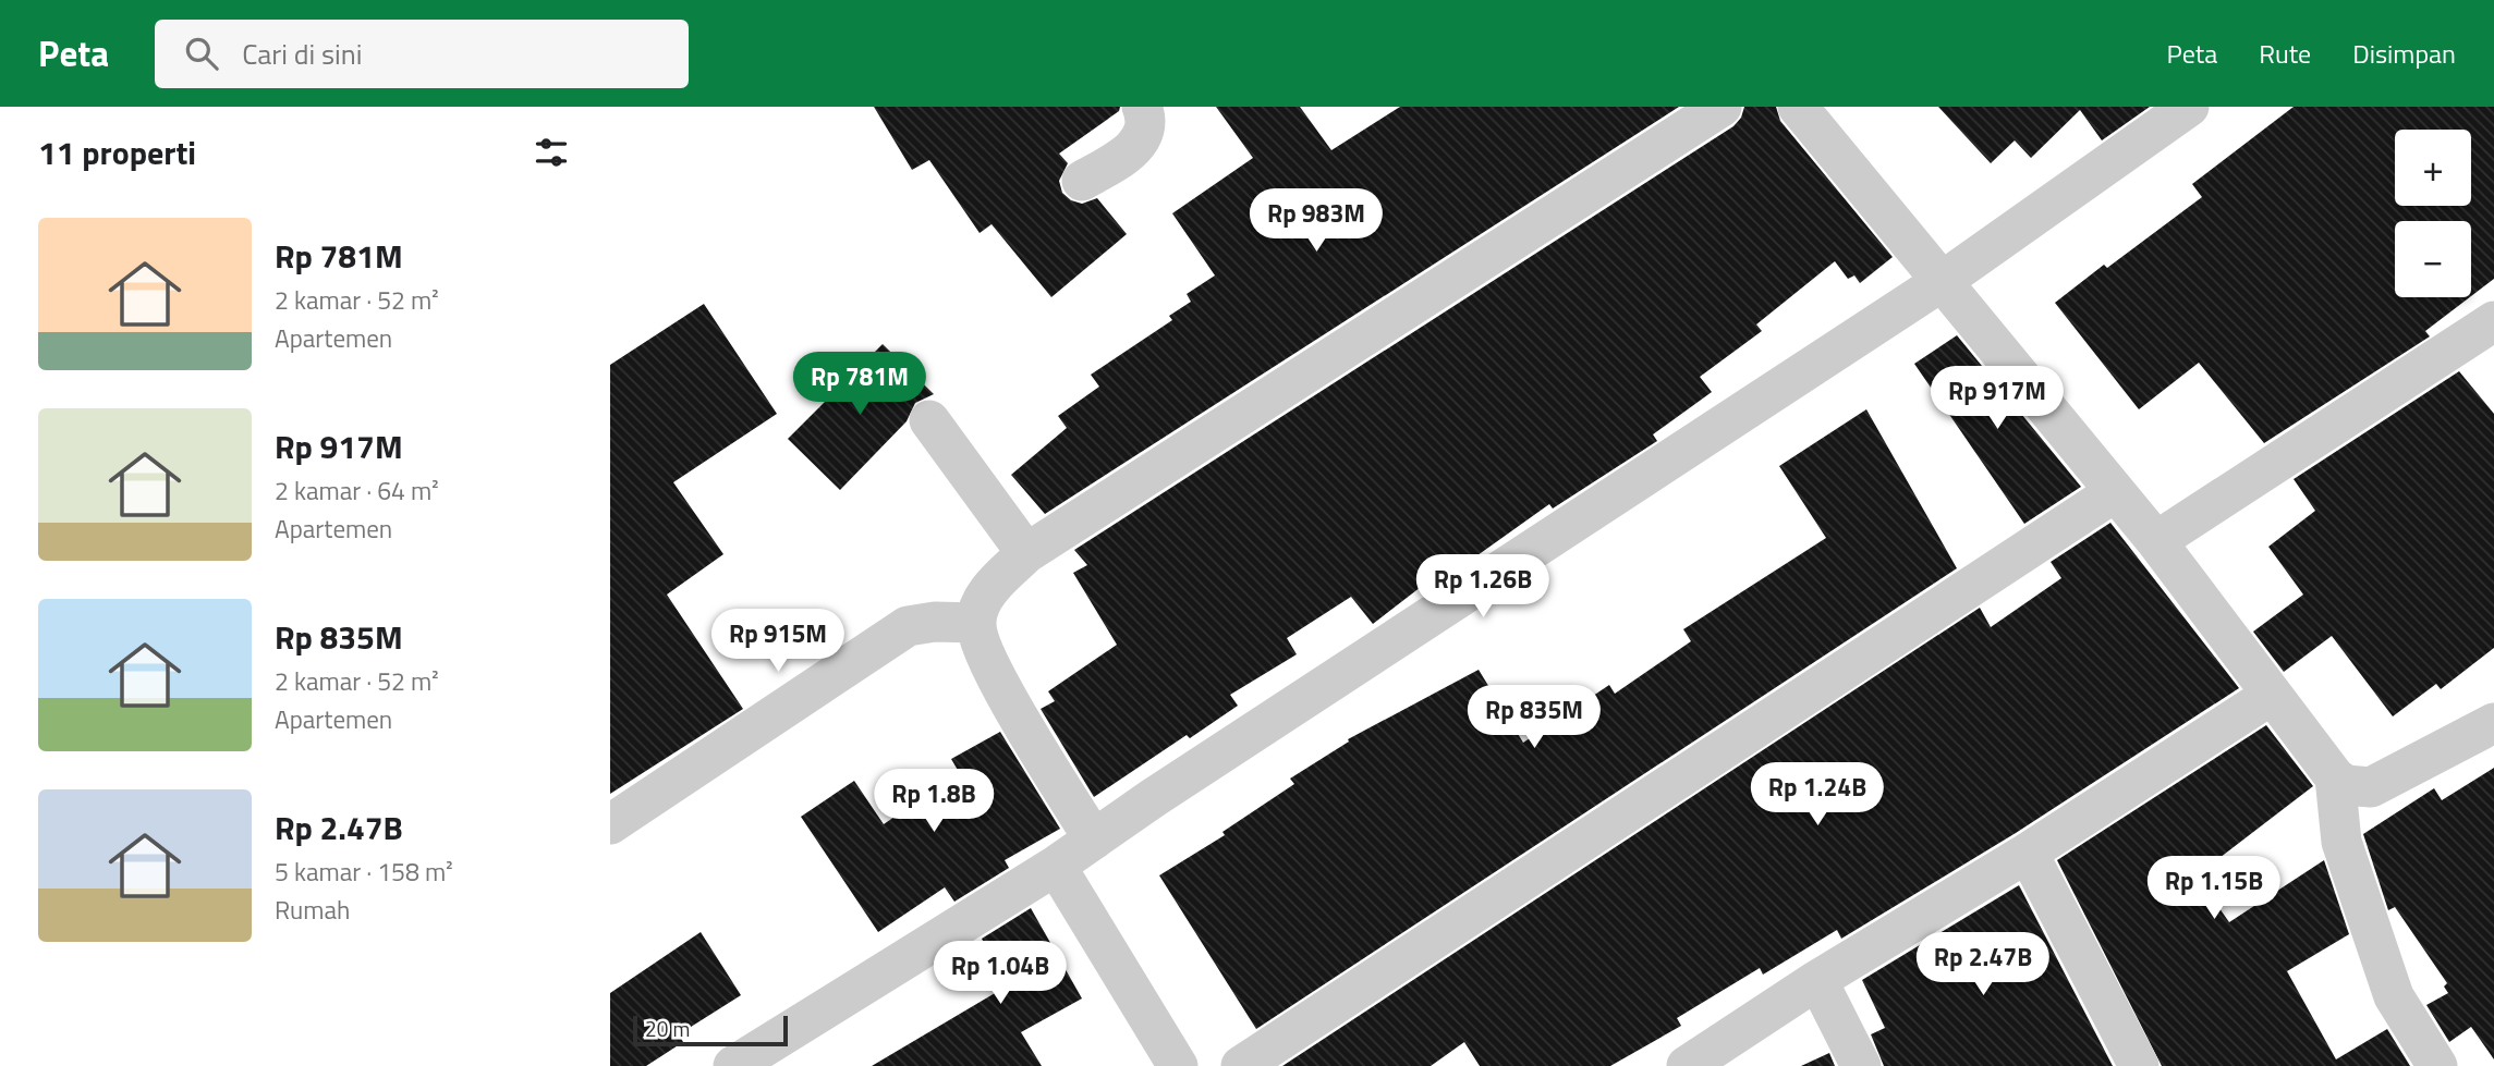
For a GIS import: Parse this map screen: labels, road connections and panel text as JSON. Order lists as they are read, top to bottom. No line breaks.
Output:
{"scale_bar":"20 m","page":{"header":"Peta","search":"Cari di sini","nav":["Peta","Rute","Disimpan"],"heading":"11 properti","map_buttons":["+","−"],"price":["Rp 983M","Rp 781M","Rp 917M","Rp 1.26B","Rp 915M","Rp 835M","Rp 1.24B","Rp 1.8B","Rp 1.15B","Rp 2.47B","Rp 1.04B"],"list":[{"name":"Rp 781M","note":"2 kamar · 52 m² · Apartemen"},{"name":"Rp 917M","note":"2 kamar · 64 m² · Apartemen"},{"name":"Rp 835M","note":"2 kamar · 52 m² · Apartemen"},{"name":"Rp 2.47B","note":"5 kamar · 158 m² · Rumah"}],"scale":"20 m"}}
